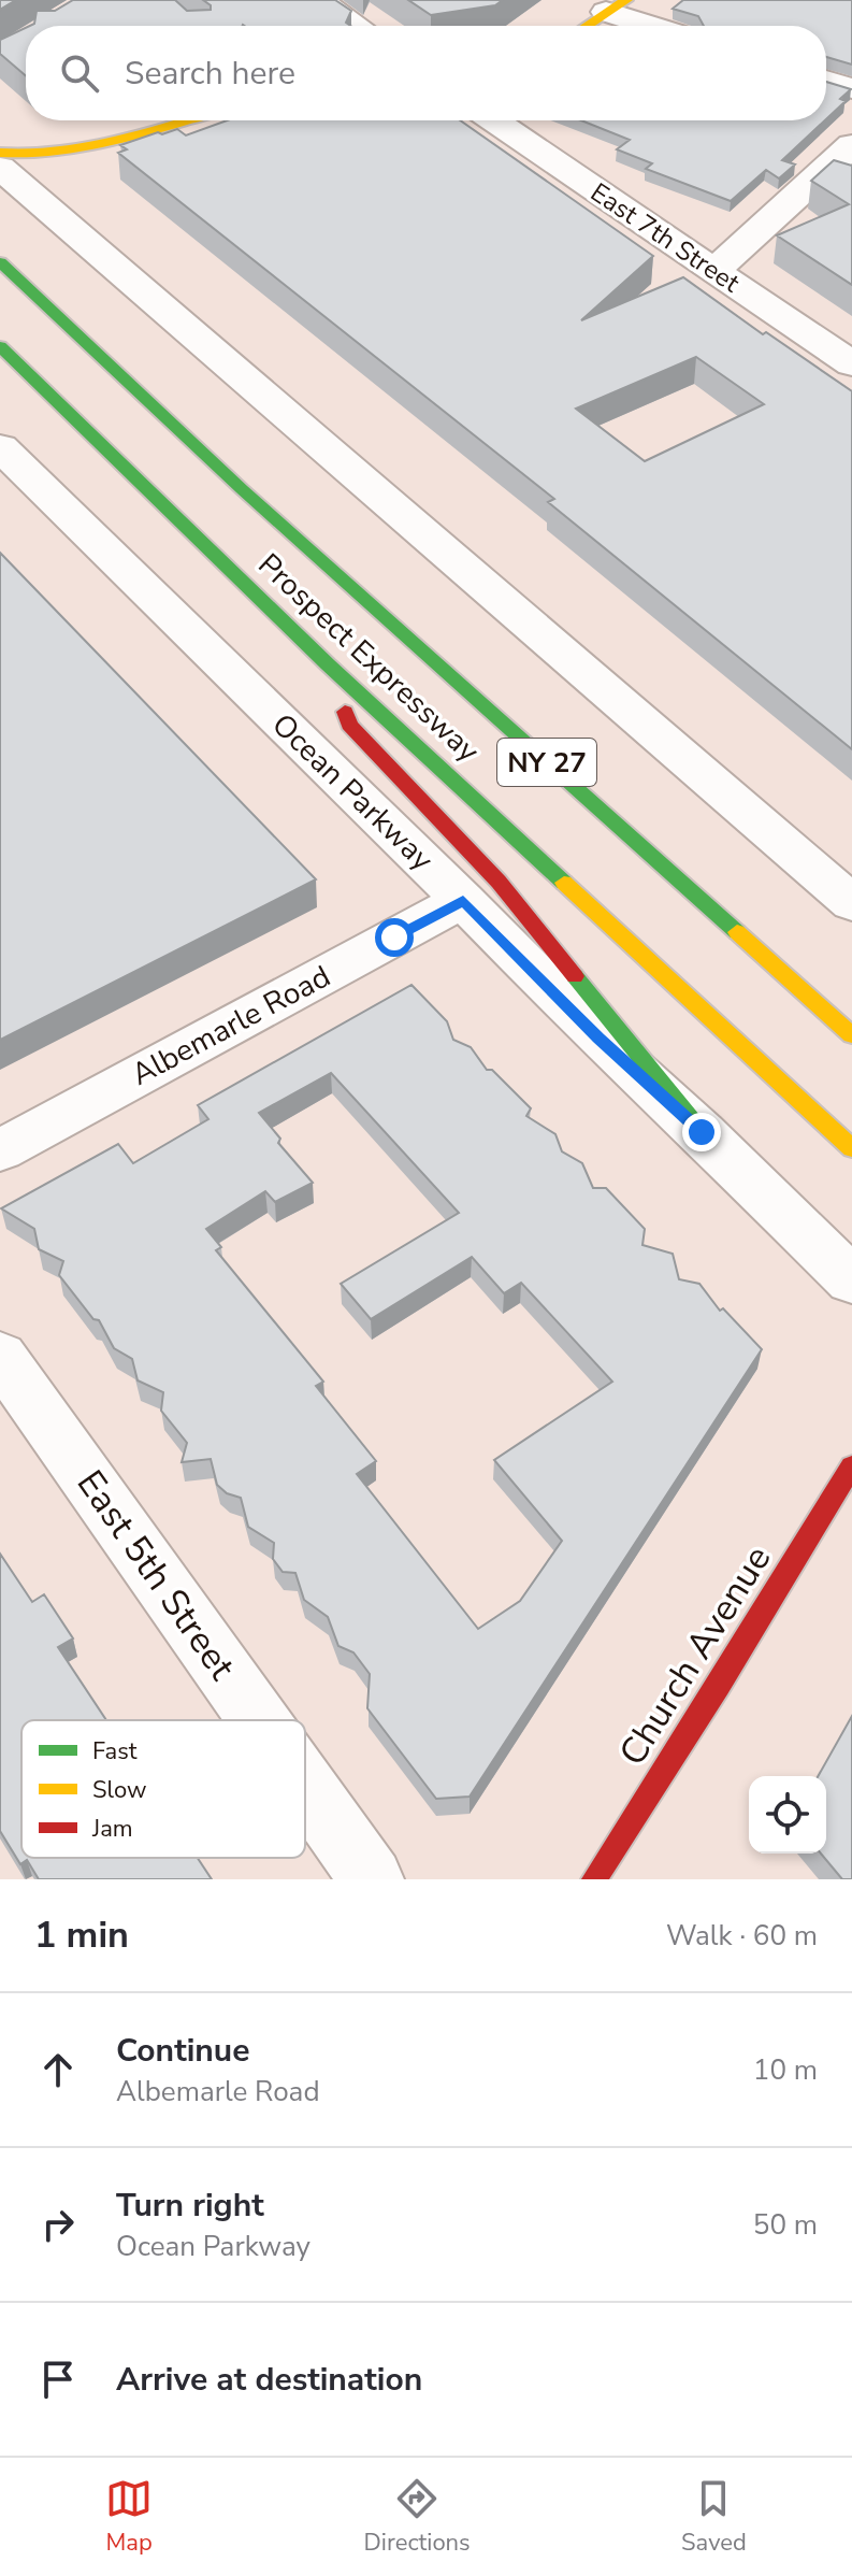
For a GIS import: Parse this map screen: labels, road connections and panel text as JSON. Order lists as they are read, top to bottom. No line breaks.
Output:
{"streets":{"main road":["Prospect Expressway","NY 27","Church Avenue"],"street":["East 7th Street","Ocean Parkway","Albemarle Road","East 5th Street"]},"crossings":[["Ocean Parkway","Albemarle Road"]],"legend":["Fast","Slow","Jam"],"page":{"search":"Search here","heading":["1 min","Walk · 60 m"],"list":[["Continue","Albemarle Road","10 m"],["Turn right","Ocean Parkway","50 m"],"Arrive at destination"],"nav":["Map","Directions","Saved"]}}
